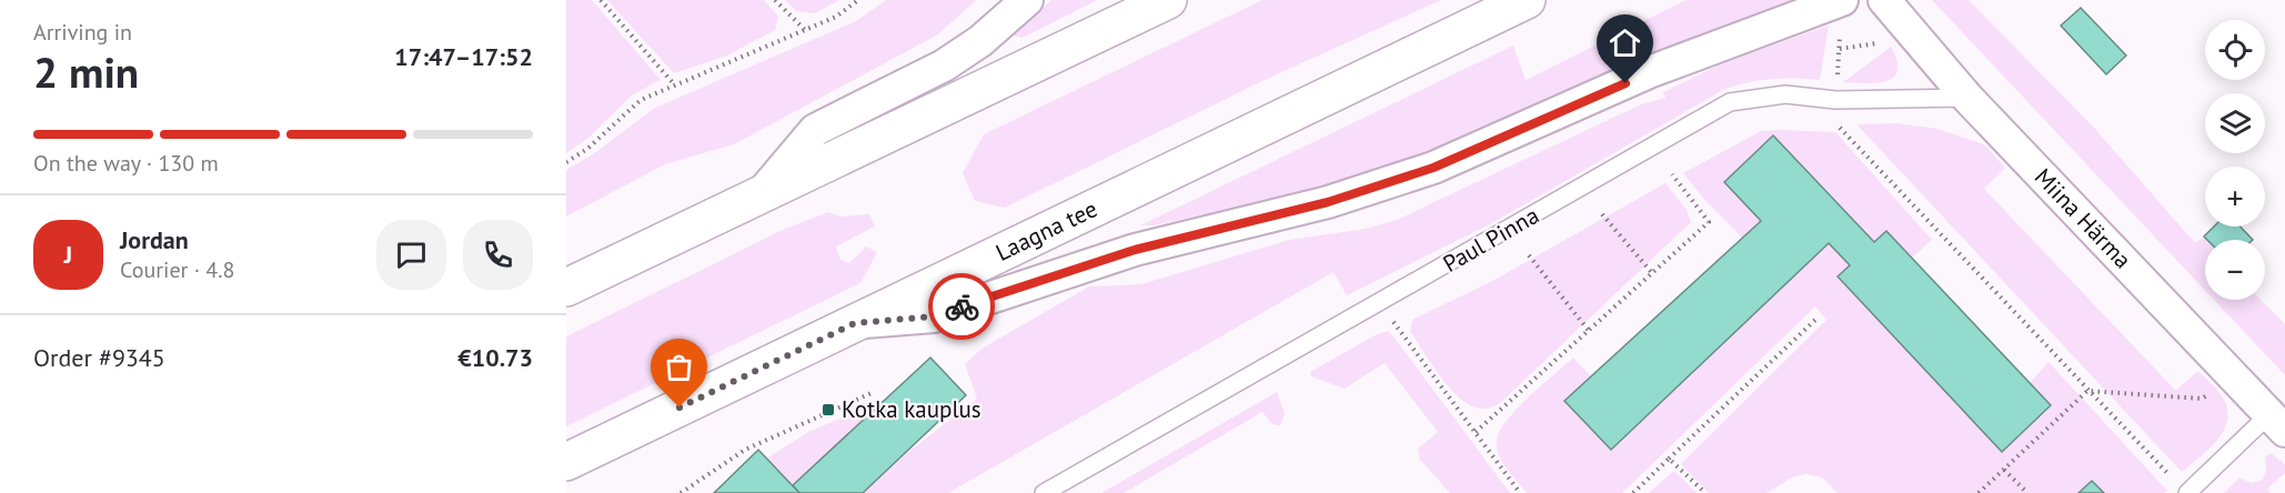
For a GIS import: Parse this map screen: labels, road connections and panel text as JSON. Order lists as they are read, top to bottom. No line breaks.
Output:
{"streets":{"main road":["Laagna tee"],"street":["Miina Härma"],"lane":["Paul Pinna"]},"crossings":[["Miina Härma","Paul Pinna"]],"places":{"transit":["Kotka kauplus"]},"page":{"heading":["2 min","Arriving in","17:47–17:52"],"panel":["Jordan","Courier · 4.8","Order #9345","€10.73"],"map_buttons":["+","−"],"bar":"On the way · 130 m","round":"J"}}
